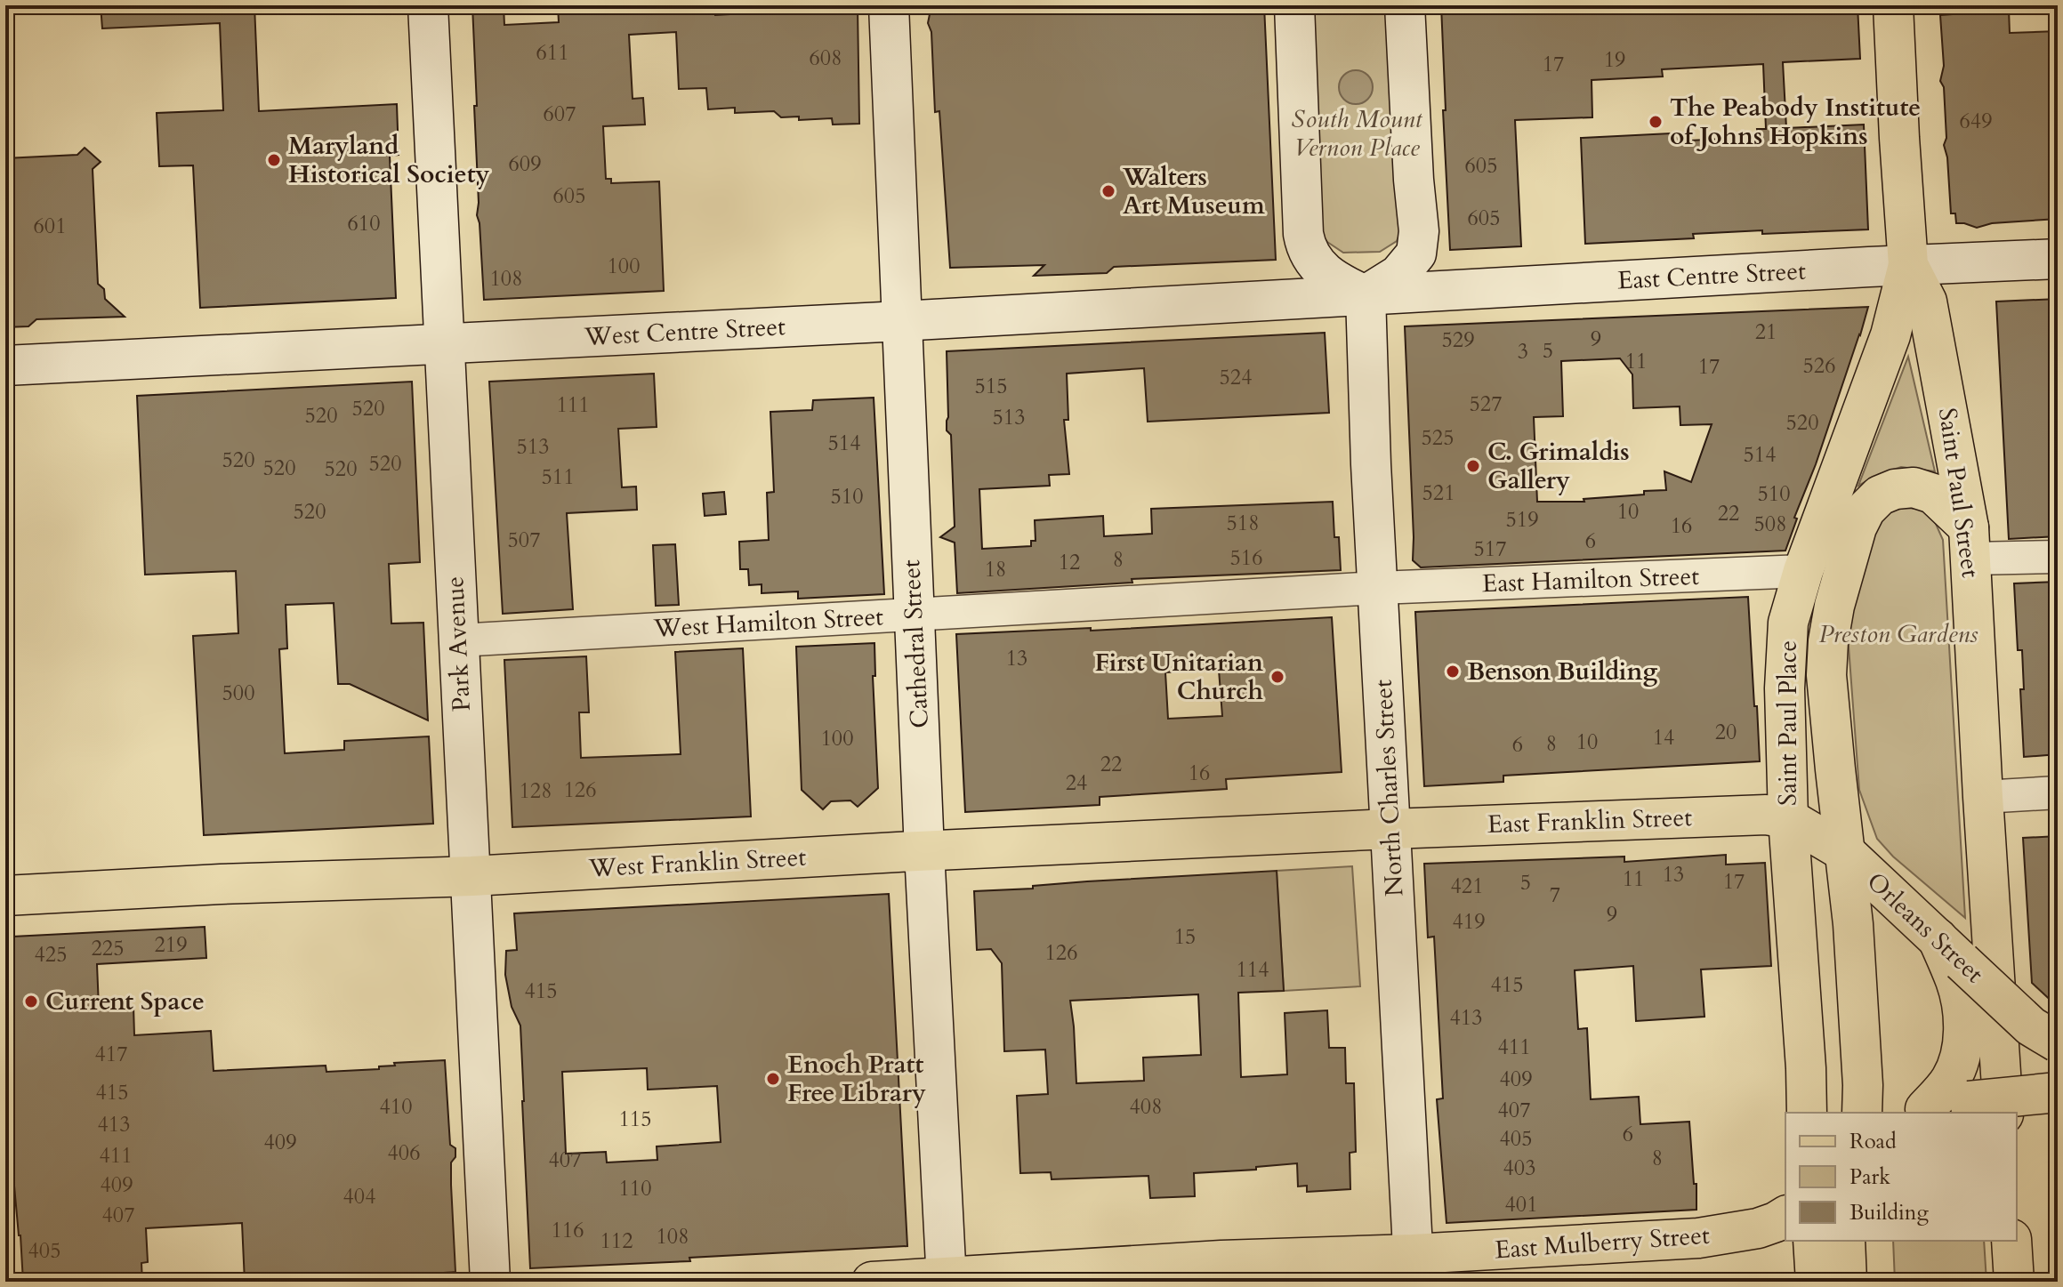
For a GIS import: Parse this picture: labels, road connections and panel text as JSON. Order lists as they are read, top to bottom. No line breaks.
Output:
{"streets":{"main road":["East Centre Street","West Centre Street","Saint Paul Street","Park Avenue","Cathedral Street","Saint Paul Place","North Charles Street","East Franklin Street","West Franklin Street","Orleans Street","East Mulberry Street"],"street":["East Hamilton Street","West Hamilton Street"]},"crossings":[["East Centre Street","West Centre Street"],["East Centre Street","Saint Paul Street"],["East Centre Street","Saint Paul Place"],["East Centre Street","North Charles Street"],["West Centre Street","Park Avenue"],["West Centre Street","Cathedral Street"],["West Centre Street","North Charles Street"],["Saint Paul Street","Saint Paul Place"],["East Hamilton Street","West Hamilton Street"],["East Hamilton Street","Saint Paul Place"],["East Hamilton Street","North Charles Street"],["West Hamilton Street","Park Avenue"],["West Hamilton Street","Cathedral Street"],["West Hamilton Street","North Charles Street"],["Park Avenue","West Franklin Street"],["Cathedral Street","West Franklin Street"],["Cathedral Street","East Mulberry Street"],["Saint Paul Place","East Franklin Street"],["Saint Paul Place","Orleans Street"],["North Charles Street","East Franklin Street"],["North Charles Street","West Franklin Street"],["North Charles Street","East Mulberry Street"],["East Franklin Street","West Franklin Street"],["East Franklin Street","Orleans Street"]],"parks":["South Mount Vernon Place","Preston Gardens"],"places":["The Peabody Institute of Johns Hopkins","Maryland Historical Society","Walters Art Museum","C. Grimaldis Gallery","Benson Building","First Unitarian Church","Current Space","Enoch Pratt Free Library"],"house_numbers":["611","608","19","17","607","649","609","605","605","605","610","601","100","108","21","9","529","5","3","11","526","17","524","515","527","111","520","520","513","520","525","514","513","514","520","520","520","520","511","521","510","510","520","10","22","519","518","508","16","507","6","517","516","8","12","18","13","500","20","14","100","10","8","6","22","16","24","126","128","13","11","17","5","421","7","9","419","15","219","225","126","425","114","415","415","413","411","417","409","415","410","408","407","115","413","6","405","409","406","411","8","407","403","409","110","404","401","407","116","108","112","405"],"legend":["Road","Park","Building"]}
